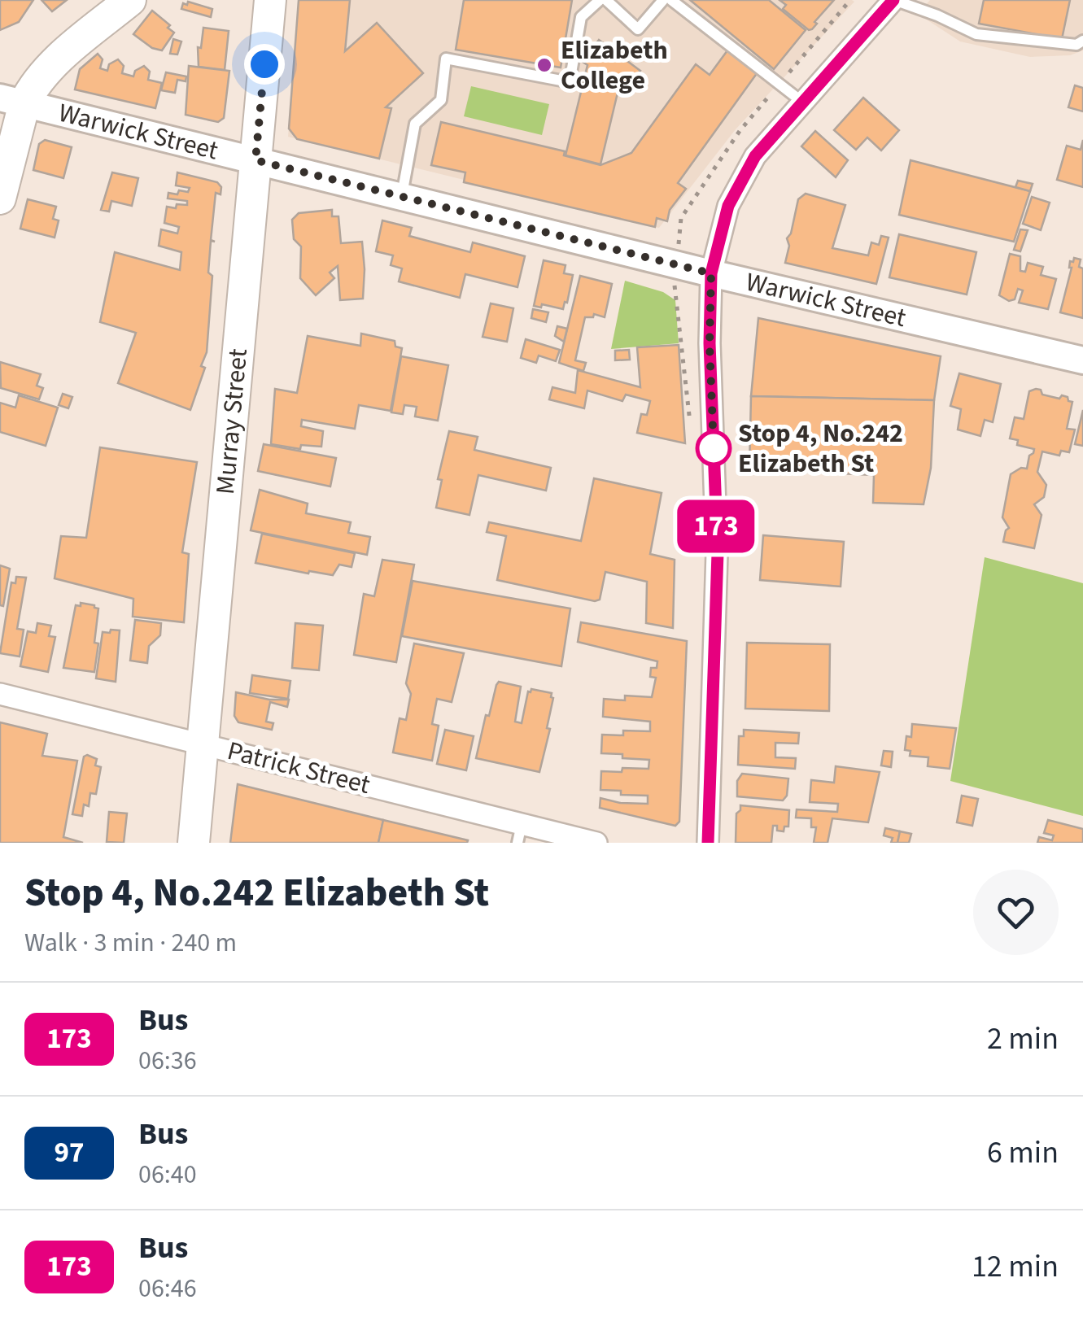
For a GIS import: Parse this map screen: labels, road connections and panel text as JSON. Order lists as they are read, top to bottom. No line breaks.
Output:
{"streets":{"main road":["Murray Street"],"street":["Warwick Street","Patrick Street"]},"crossings":[["Warwick Street","Murray Street"],["Murray Street","Patrick Street"]],"places":["Elizabeth College","Stop 4, No.242 Elizabeth St"],"lines":["bus line 173"],"page":{"on_map":"173","heading":["Stop 4, No.242 Elizabeth St","Walk · 3 min · 240 m"],"list":[{"mark":"173","name":"Bus","note":"06:36","value":"2 min"},{"mark":"97","name":"Bus","note":"06:40","value":"6 min"},{"mark":"173","name":"Bus","note":"06:46","value":"12 min"}]}}
